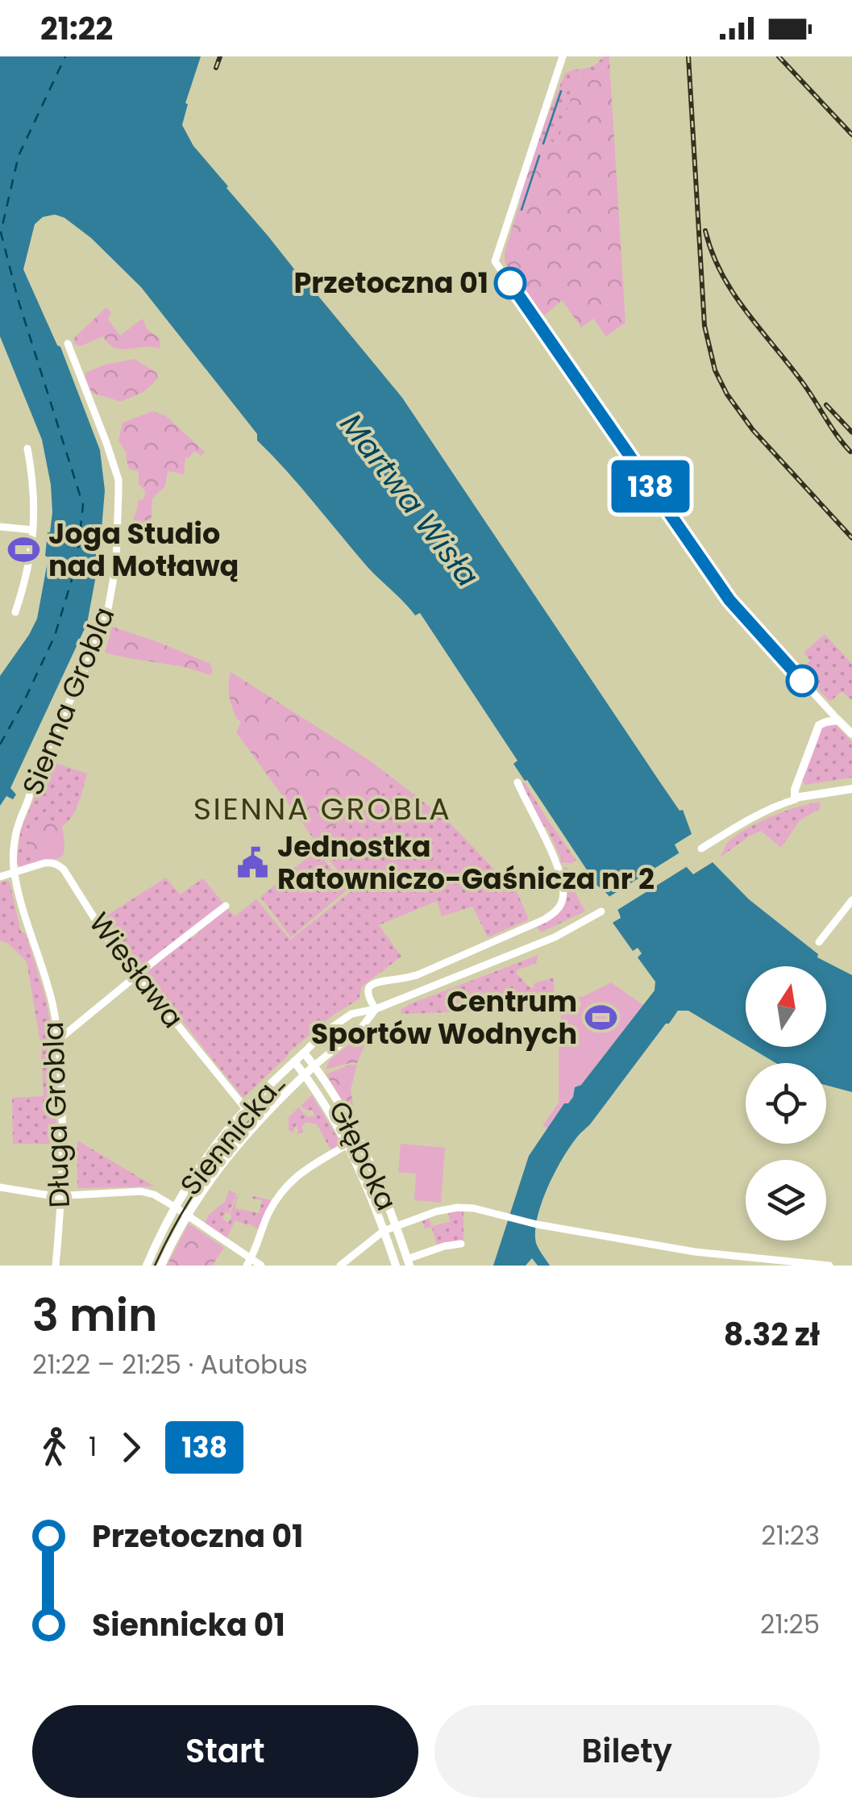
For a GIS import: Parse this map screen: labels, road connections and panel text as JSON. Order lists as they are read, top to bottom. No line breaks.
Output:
{"streets":{"street":["Sienna Grobla","Wiesława","Długa Grobla","Siennicka","Głęboka"]},"crossings":[["Sienna Grobla","Wiesława"],["Sienna Grobla","Długa Grobla"],["Wiesława","Długa Grobla"],["Wiesława","Siennicka"],["Siennicka","Głęboka"]],"districts":["SIENNA GROBLA"],"water":["Martwa Wisła"],"places":{"other":["Przetoczna 01"],"sports":["Joga Studio nad Motławą","Centrum Sportów Wodnych"],"public building":["Jednostka Ratowniczo-Gaśnicza nr 2"]},"lines":["bus line 138"],"north":"top","page":{"status":"21:22","on_map":"138","heading":["3 min","21:22 – 21:25 · Autobus","8.32 zł"],"legs":["1","138"],"list":[{"name":"Przetoczna 01","value":"21:23"},{"name":"Siennicka 01","value":"21:25"}],"buttons":["Start","Bilety"]}}
